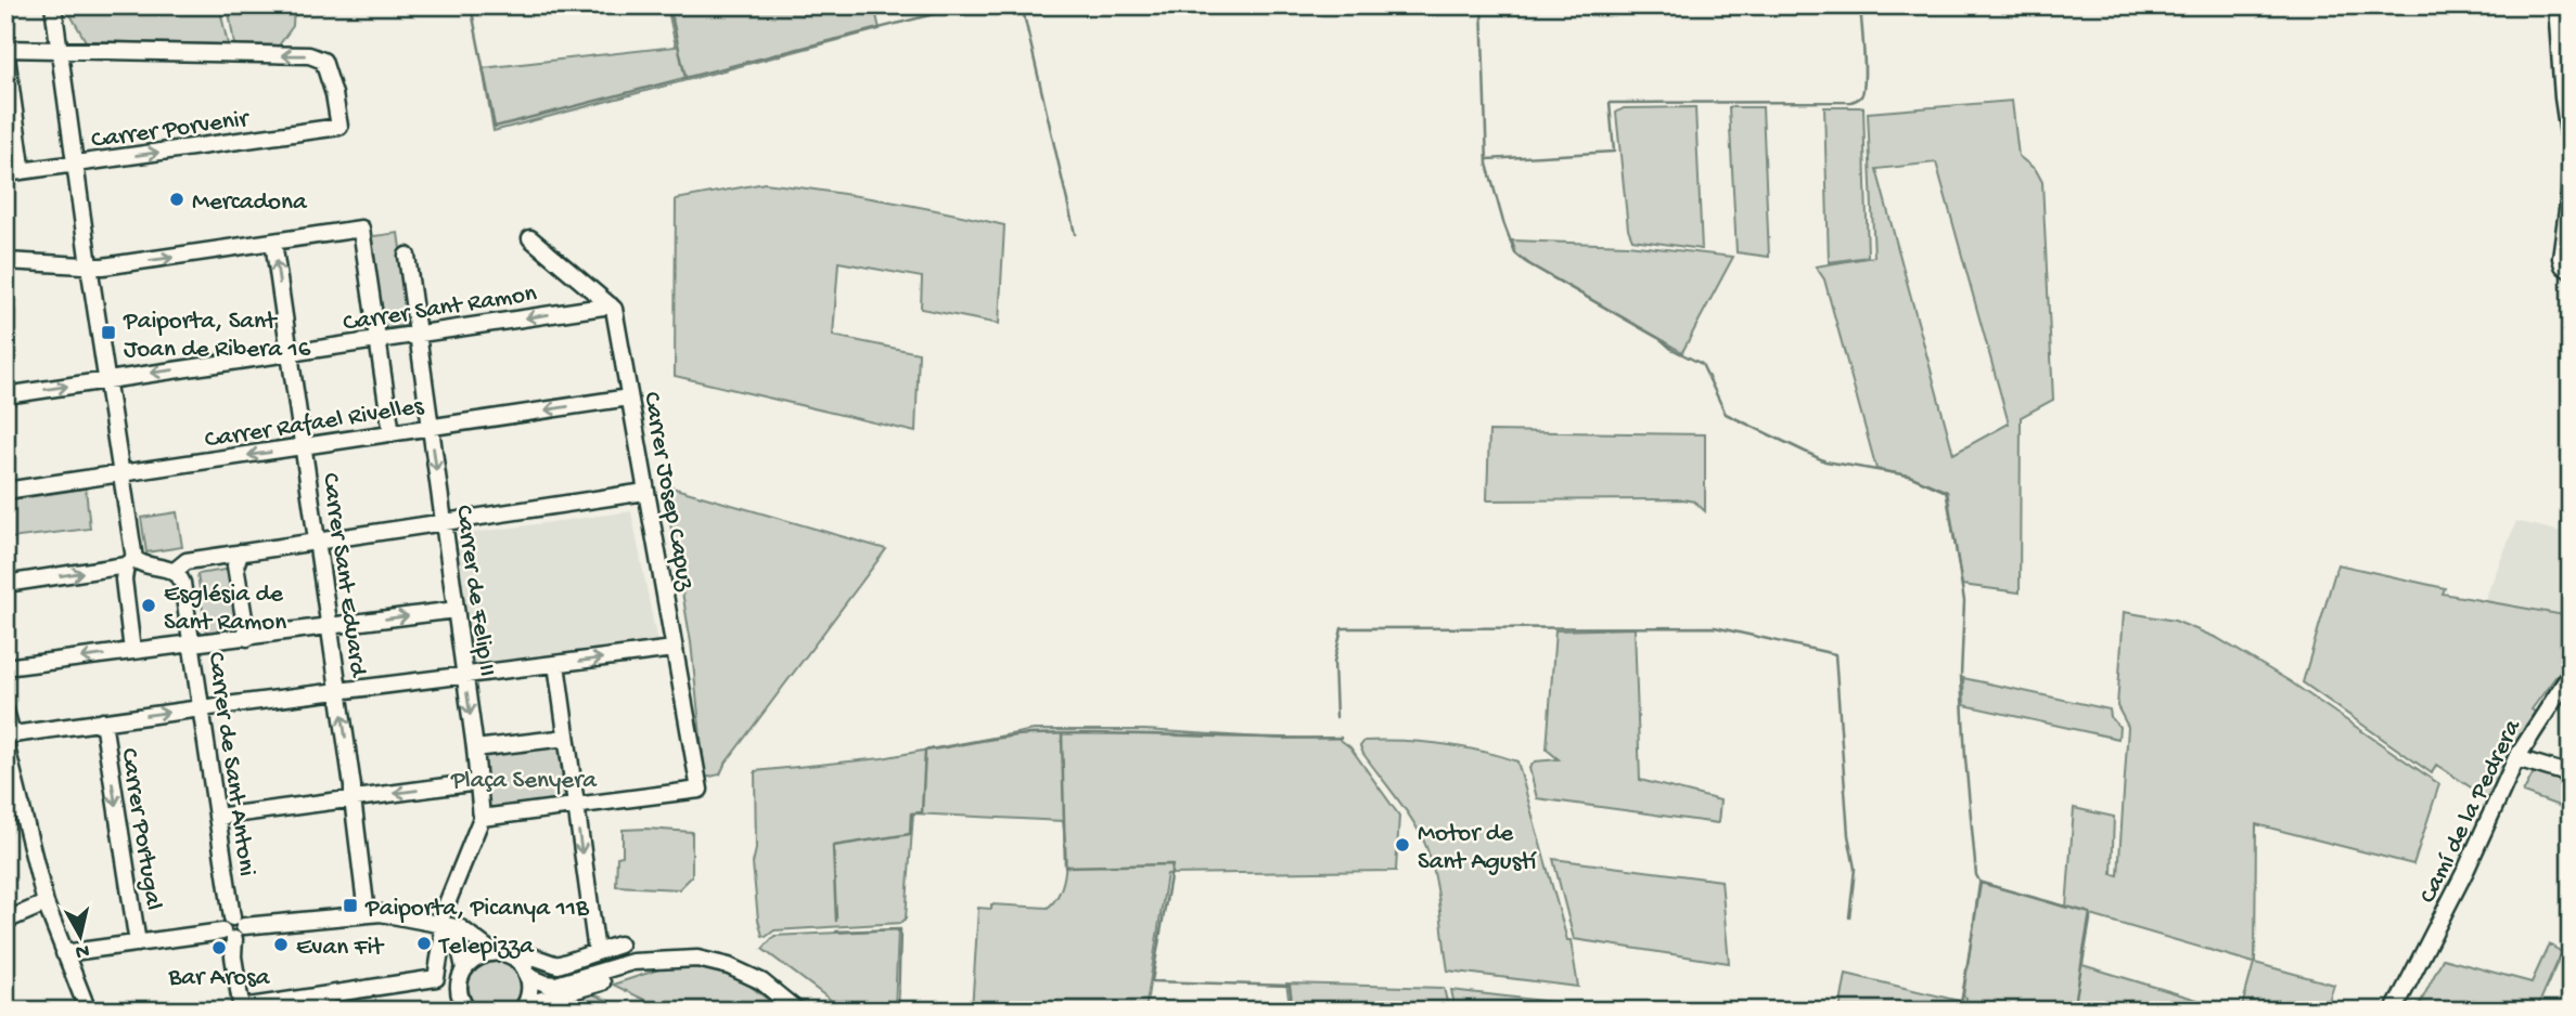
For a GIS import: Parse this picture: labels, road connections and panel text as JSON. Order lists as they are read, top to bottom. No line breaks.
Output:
{"streets":{"street":["Carrer Porvenir","Carrer Sant Ramon","Carrer Rafael Rivelles","Carrer Josep Capuz","Carrer Sant Eduard","Carrer de Felip II","Carrer de Sant Antoni","Camí de la Pedrera","Carrer Portugal"]},"crossings":[["Carrer Sant Ramon","Carrer Josep Capuz"],["Carrer Sant Ramon","Carrer Sant Eduard"],["Carrer Sant Ramon","Carrer de Felip II"],["Carrer Rafael Rivelles","Carrer Josep Capuz"],["Carrer Rafael Rivelles","Carrer Sant Eduard"],["Carrer Rafael Rivelles","Carrer de Felip II"],["Carrer de Felip II","Carrer de Sant Antoni"]],"parks":["Plaça Senyera"],"places":{"other":["Mercadona","Església de Sant Ramon","Motor de Sant Agustí","Telepizza","Evan Fit","Bar Arosa"],"transit":["Paiporta, Sant Joan de Ribera 16","Paiporta, Picanya 11B"]},"north":"bottom"}
